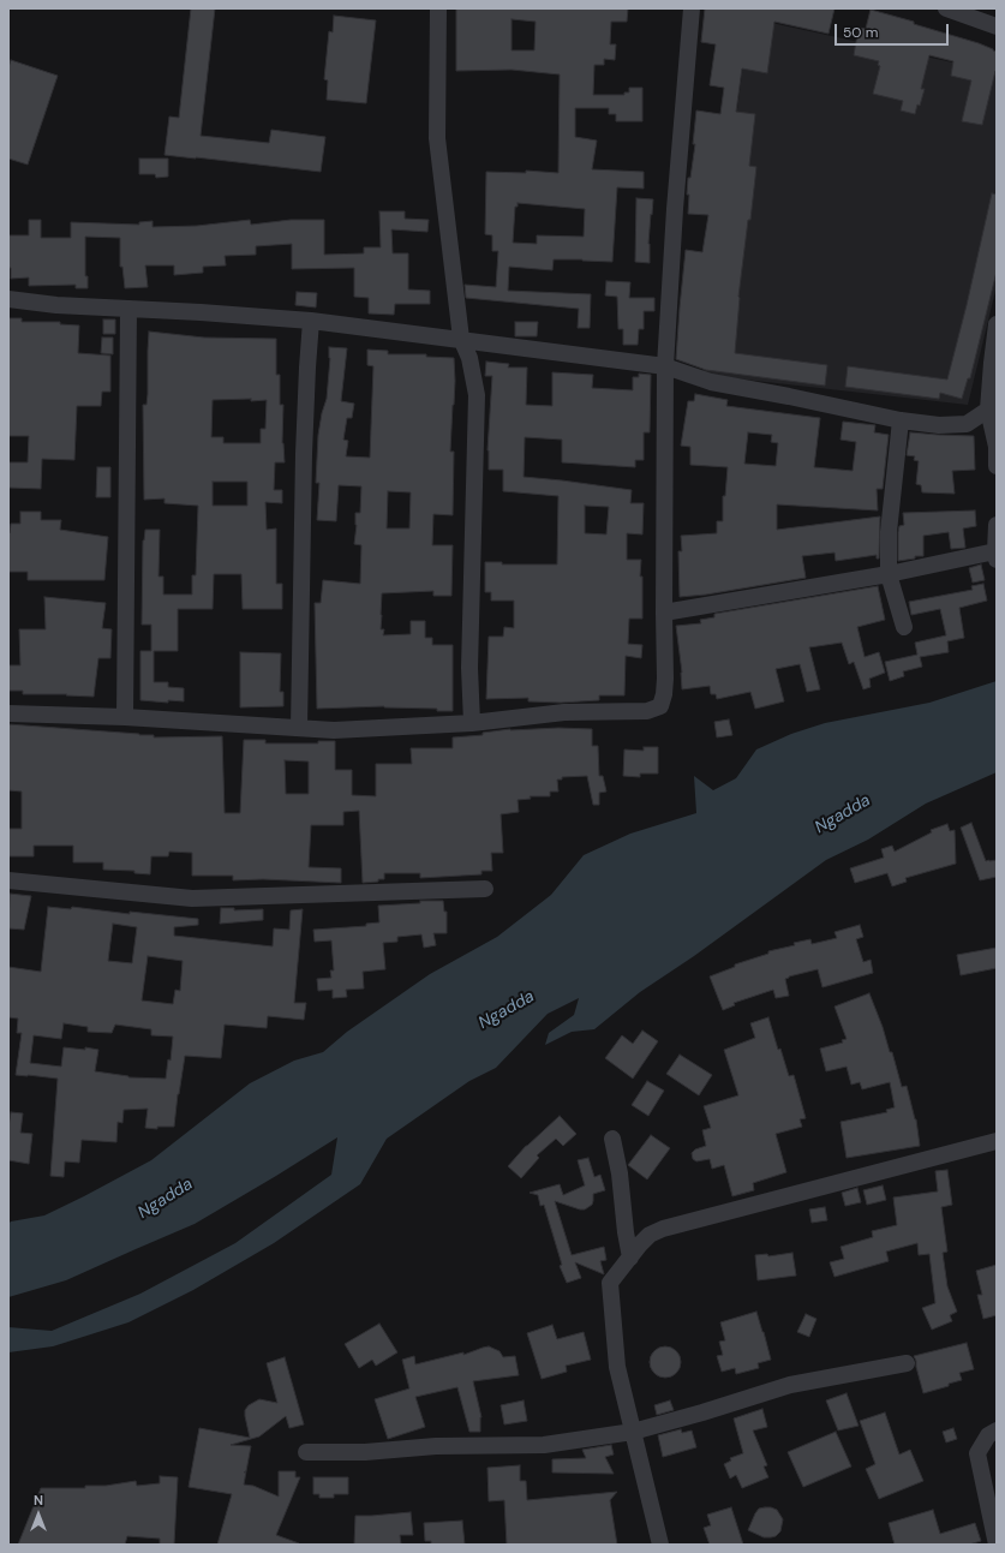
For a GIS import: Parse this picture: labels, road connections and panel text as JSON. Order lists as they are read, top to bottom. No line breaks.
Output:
{"water":["Ngadda"],"scale_bar":"50 m","north":"top"}
